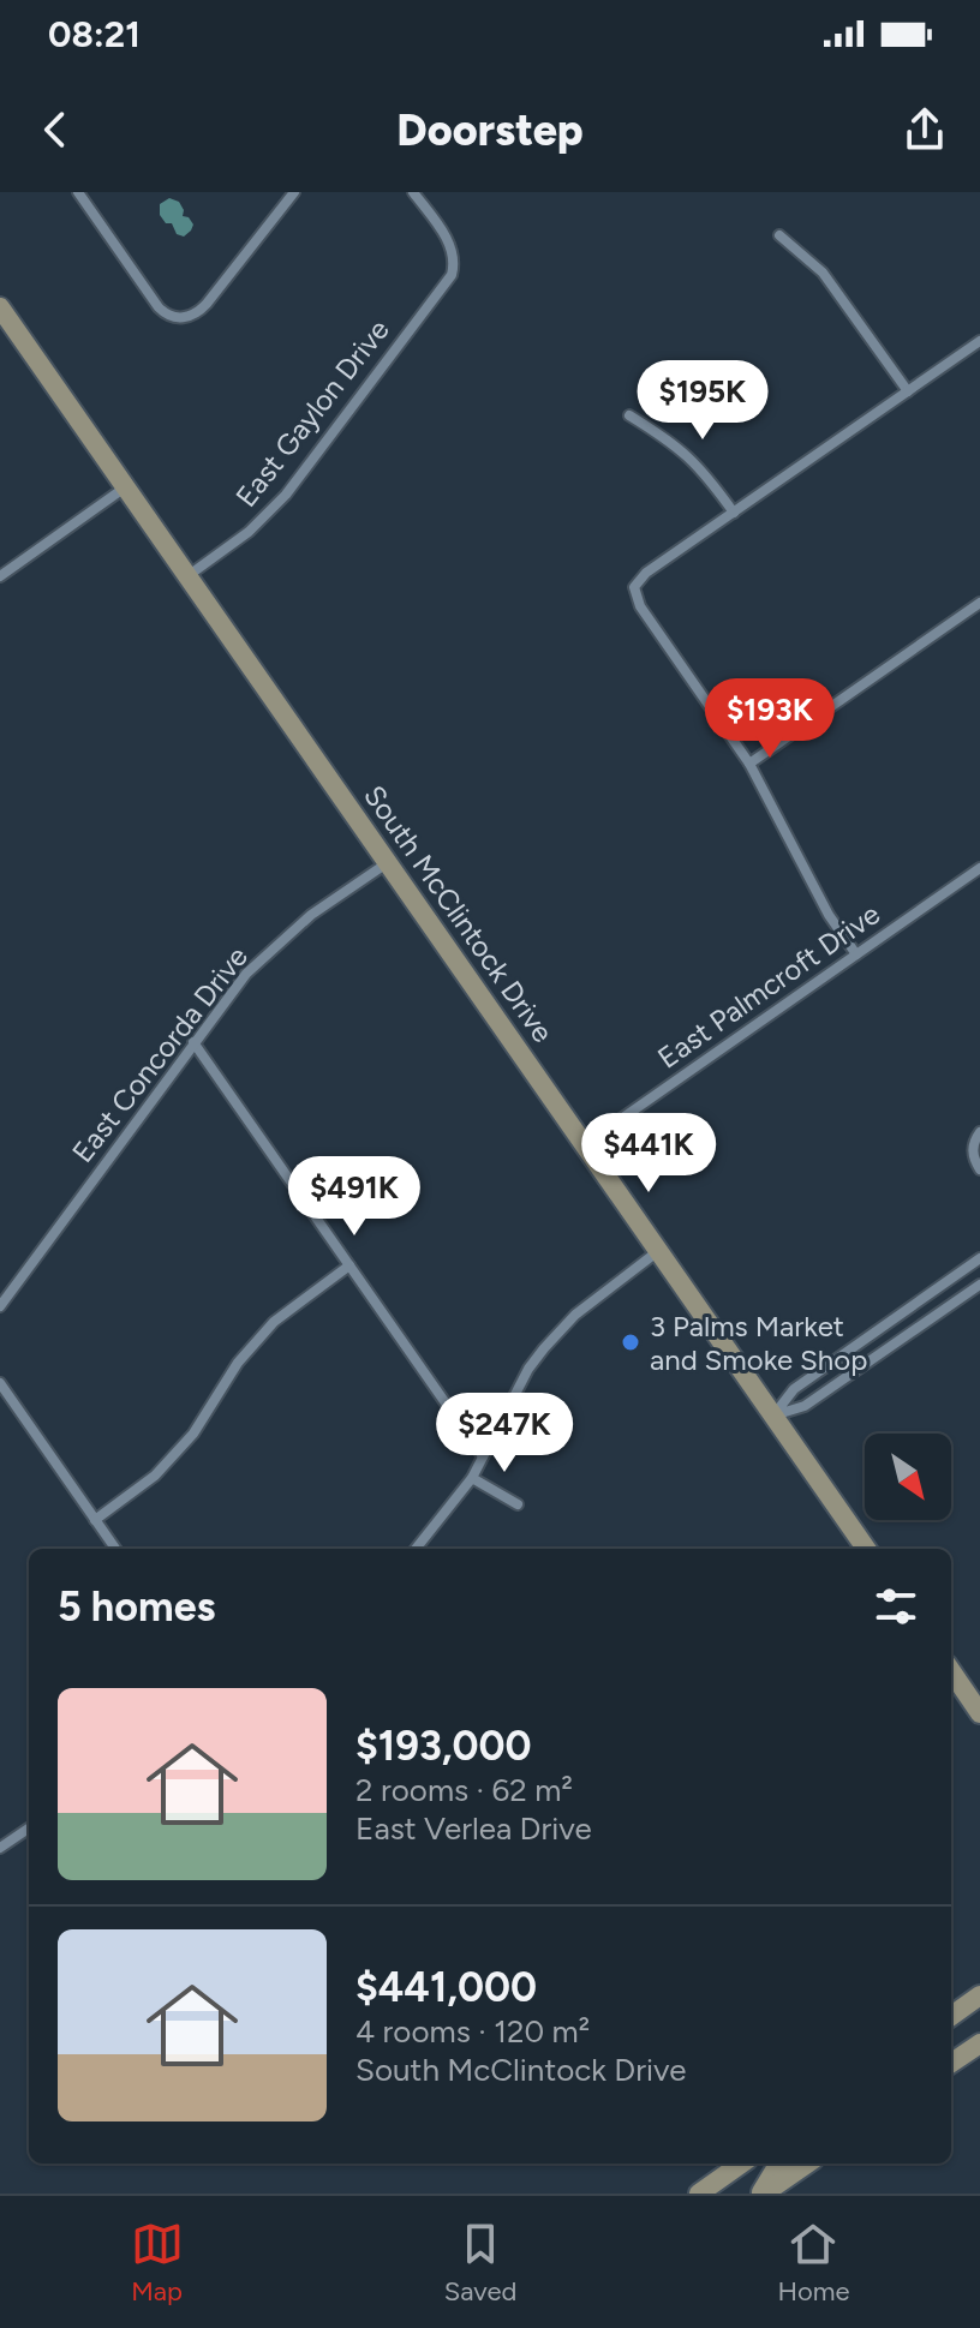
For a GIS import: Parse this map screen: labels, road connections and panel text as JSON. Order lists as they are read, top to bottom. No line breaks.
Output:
{"streets":{"main road":["South McClintock Drive"],"street":["East Gaylon Drive","East Palmcroft Drive","East Concorda Drive"]},"crossings":[["East Gaylon Drive","South McClintock Drive"],["South McClintock Drive","East Palmcroft Drive"],["South McClintock Drive","East Concorda Drive"]],"places":["3 Palms Market and Smoke Shop"],"north":"bottom right","page":{"status":"08:21","header":"Doorstep","price":["$195K","$193K","$441K","$491K","$247K"],"heading":"5 homes","list":[{"name":"$193,000","note":"2 rooms · 62 m² · East Verlea Drive"},{"name":"$441,000","note":"4 rooms · 120 m² · South McClintock Drive"}],"tabs":["Map","Saved","Home"]}}
